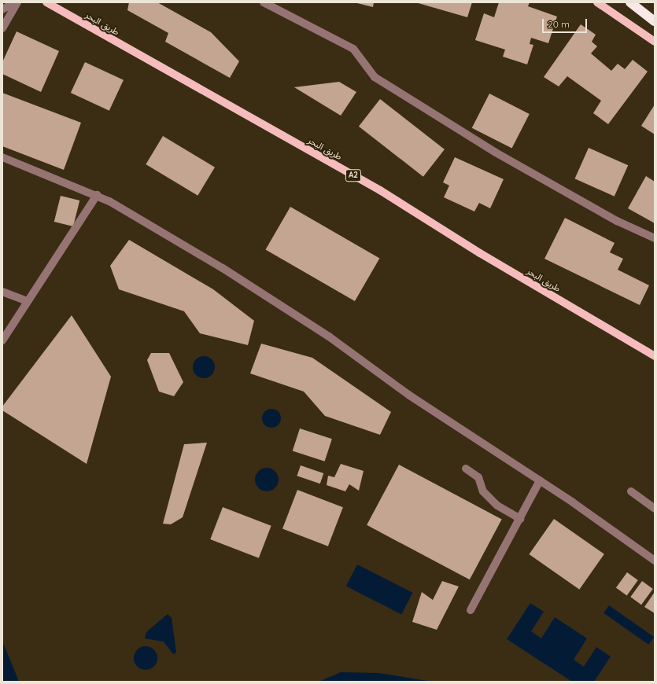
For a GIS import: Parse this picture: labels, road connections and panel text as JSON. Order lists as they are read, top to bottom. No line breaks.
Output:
{"streets":{"main road":["طريق البحر","A2"]},"scale_bar":"20 m"}
